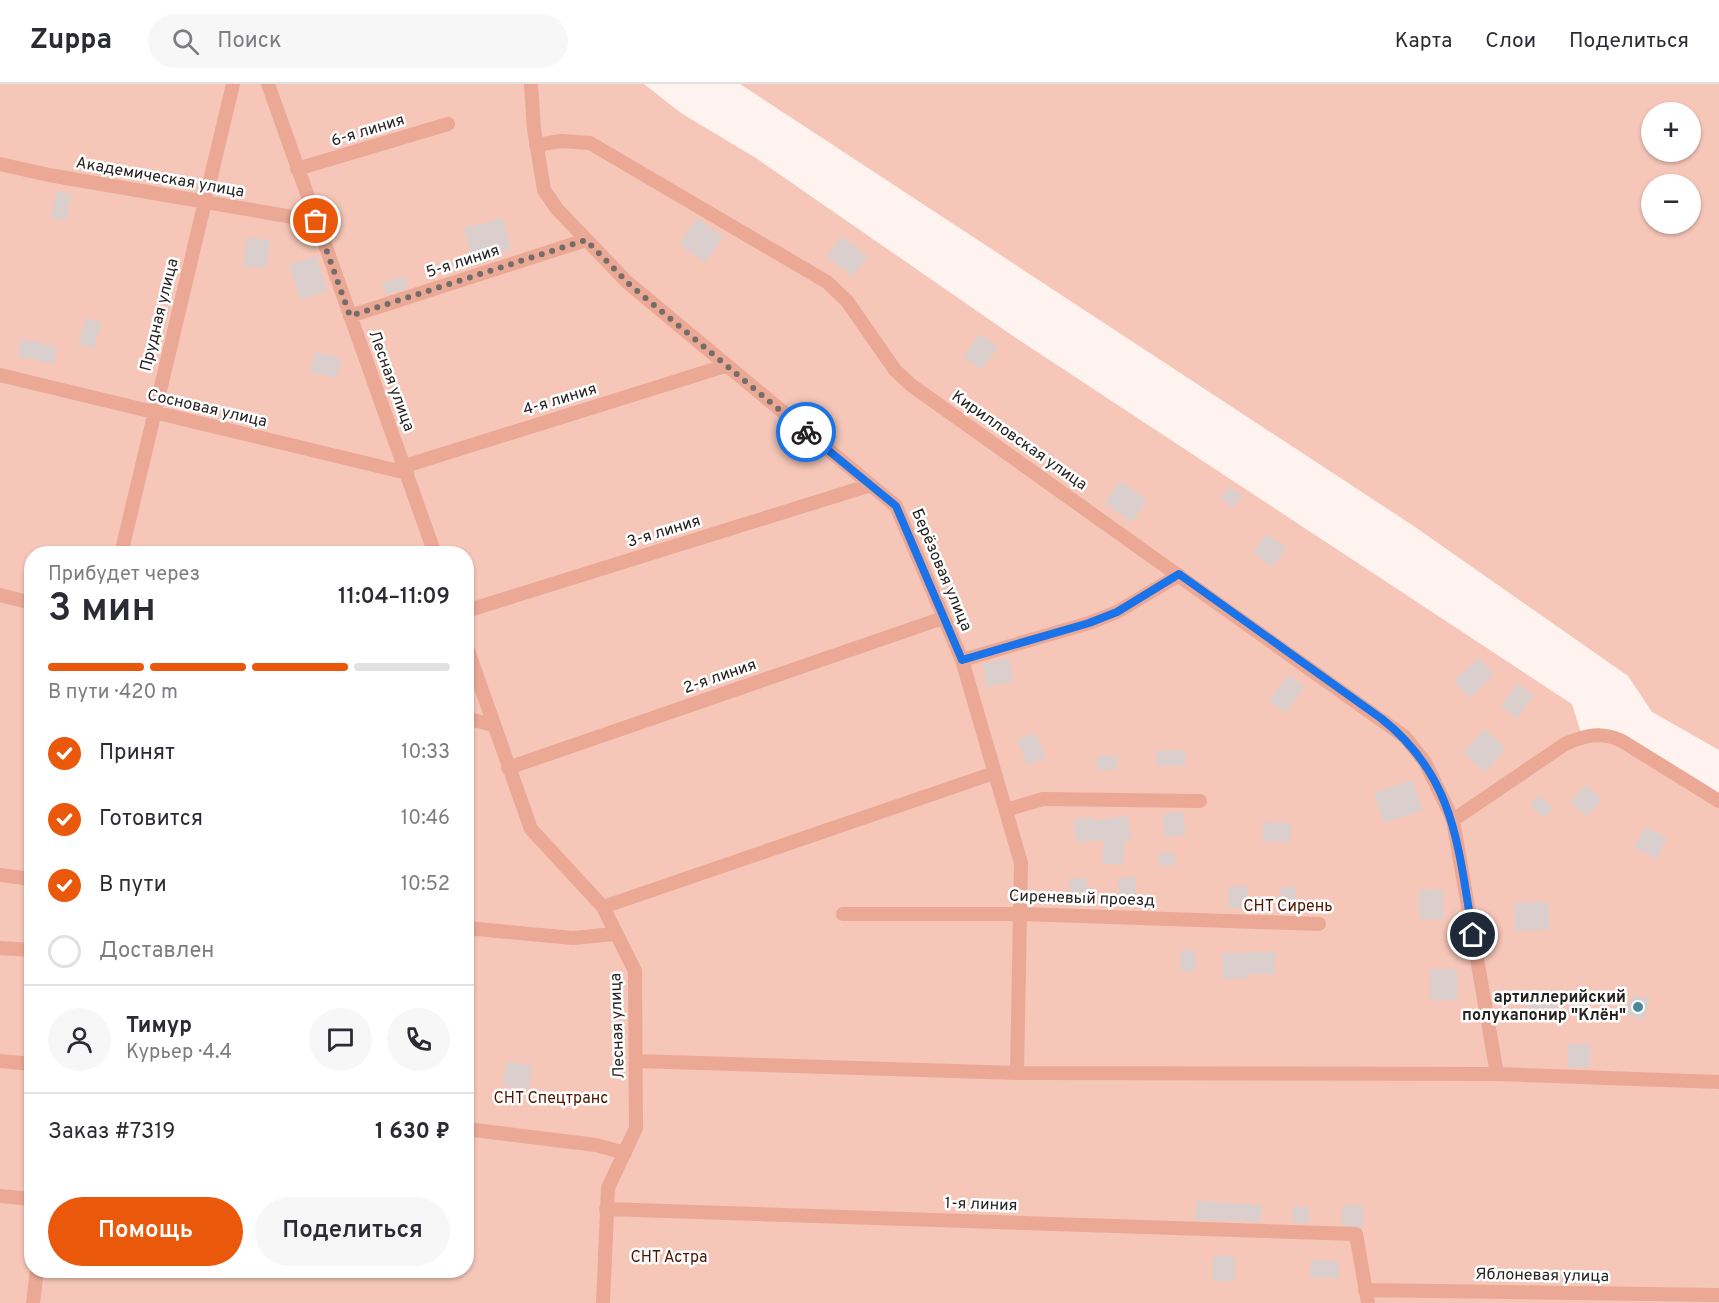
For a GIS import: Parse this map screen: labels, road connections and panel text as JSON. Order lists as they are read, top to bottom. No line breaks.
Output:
{"streets":{"street":["6-я линия","Академическая улица","5-я линия","Прудная улица","Лесная улица","4-я линия","Сосновая улица","Кирилловская улица","3-я линия","Берёзовая улица","2-я линия","Сиреневый проезд","1-я линия","Яблоневая улица"]},"crossings":[["6-я линия","Лесная улица"],["Академическая улица","Прудная улица"],["Академическая улица","Лесная улица"],["5-я линия","Лесная улица"],["5-я линия","Берёзовая улица"],["Прудная улица","Сосновая улица"],["Лесная улица","4-я линия"],["Лесная улица","Сосновая улица"],["Лесная улица","2-я линия"],["Лесная улица","1-я линия"],["4-я линия","Сосновая улица"],["4-я линия","Берёзовая улица"],["Кирилловская улица","Берёзовая улица"],["3-я линия","Берёзовая улица"],["Берёзовая улица","2-я линия"],["Берёзовая улица","Сиреневый проезд"],["1-я линия","Яблоневая улица"]],"parks":["СНТ Сирень","СНТ Спецтранс","СНТ Астра"],"places":["артиллерийский полукапонир \"Клён\""],"page":{"header":"Zuppa","search":"Поиск","nav":["Карта","Слои","Поделиться"],"map_buttons":["+","−"],"heading":["3 мин","Прибудет через","11:04–11:09"],"panel":["Тимур","Курьер · 4.4","Заказ #7319","1 630 ₽"],"bar":"В пути · 420 m","list":[["Принят","10:33"],["Готовится","10:46"],["В пути","10:52"],"Доставлен"],"buttons":["Помощь","Поделиться"]}}
